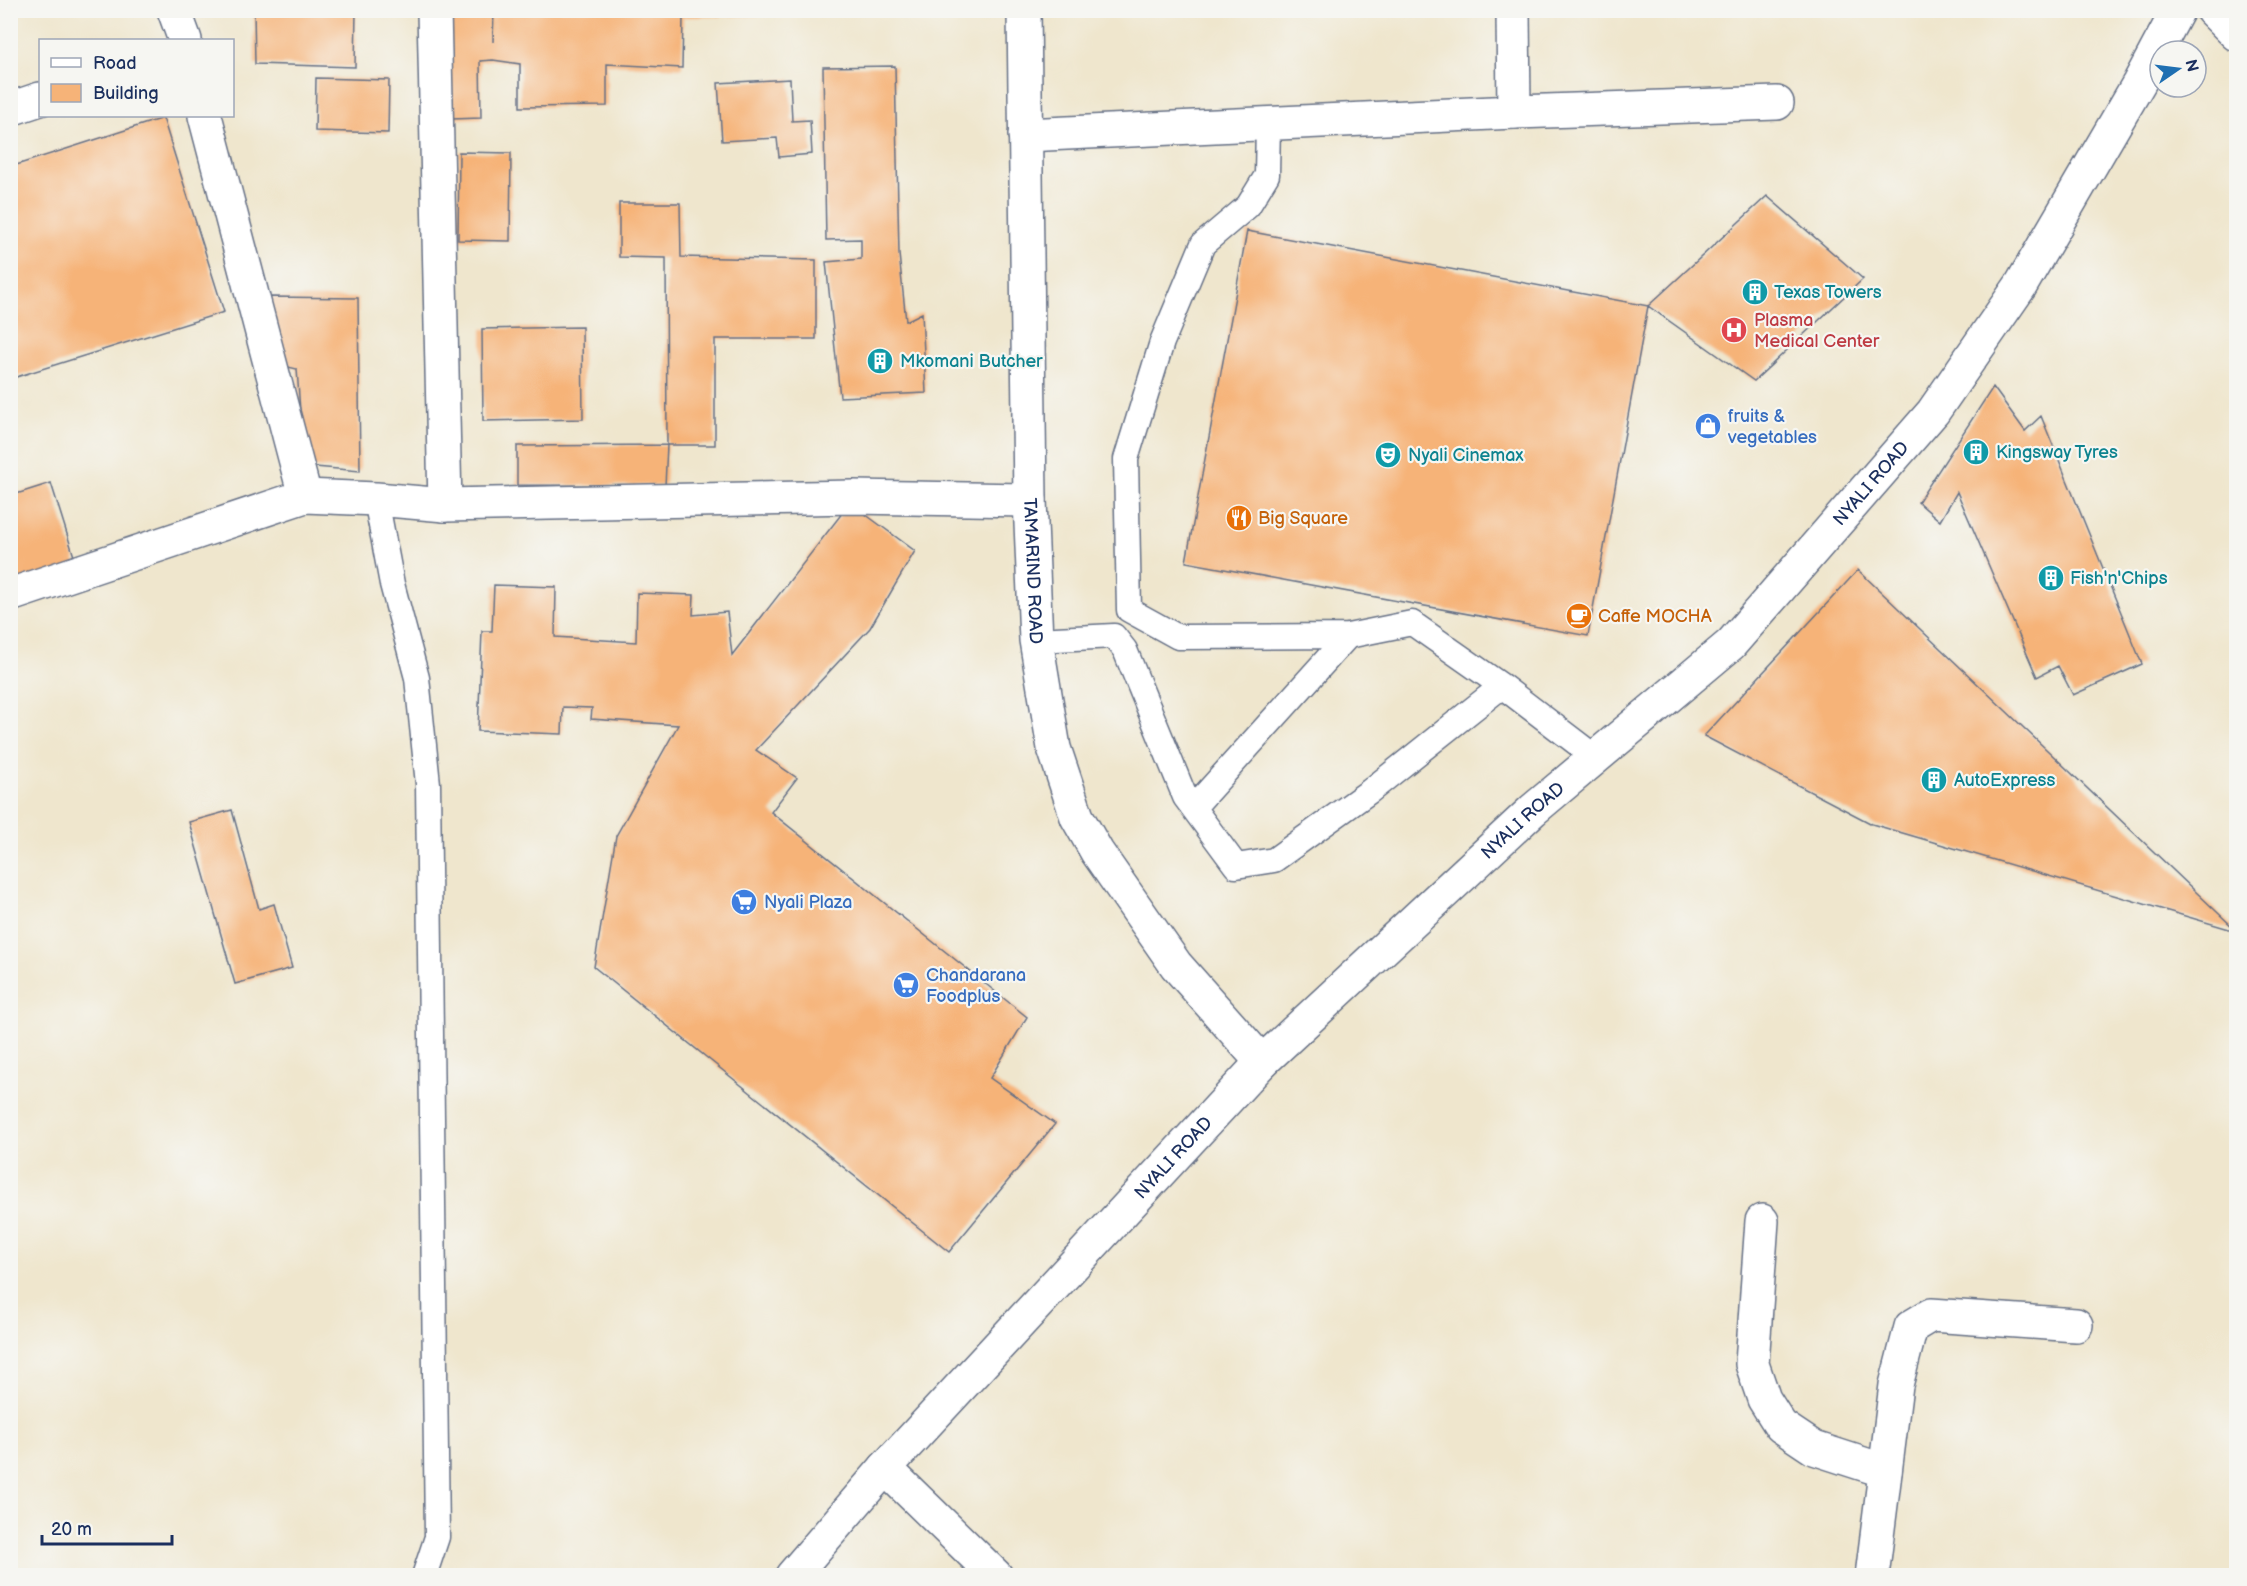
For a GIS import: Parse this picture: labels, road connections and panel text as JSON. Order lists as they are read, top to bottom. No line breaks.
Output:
{"streets":{"street":["NYALI ROAD","TAMARIND ROAD"]},"crossings":[["NYALI ROAD","TAMARIND ROAD"]],"places":{"building":["Texas Towers","Mkomani Butcher","Kingsway Tyres","Fish'n'Chips","AutoExpress"],"hospital":["Plasma Medical Center"],"shop":["fruits & vegetables"],"theatre":["Nyali Cinemax"],"restaurant":["Big Square"],"cafe":["Caffe MOCHA"],"supermarket":["Nyali Plaza","Chandarana Foodplus"]},"legend":["Road","Building"],"scale_bar":"20 m","north":"right"}
